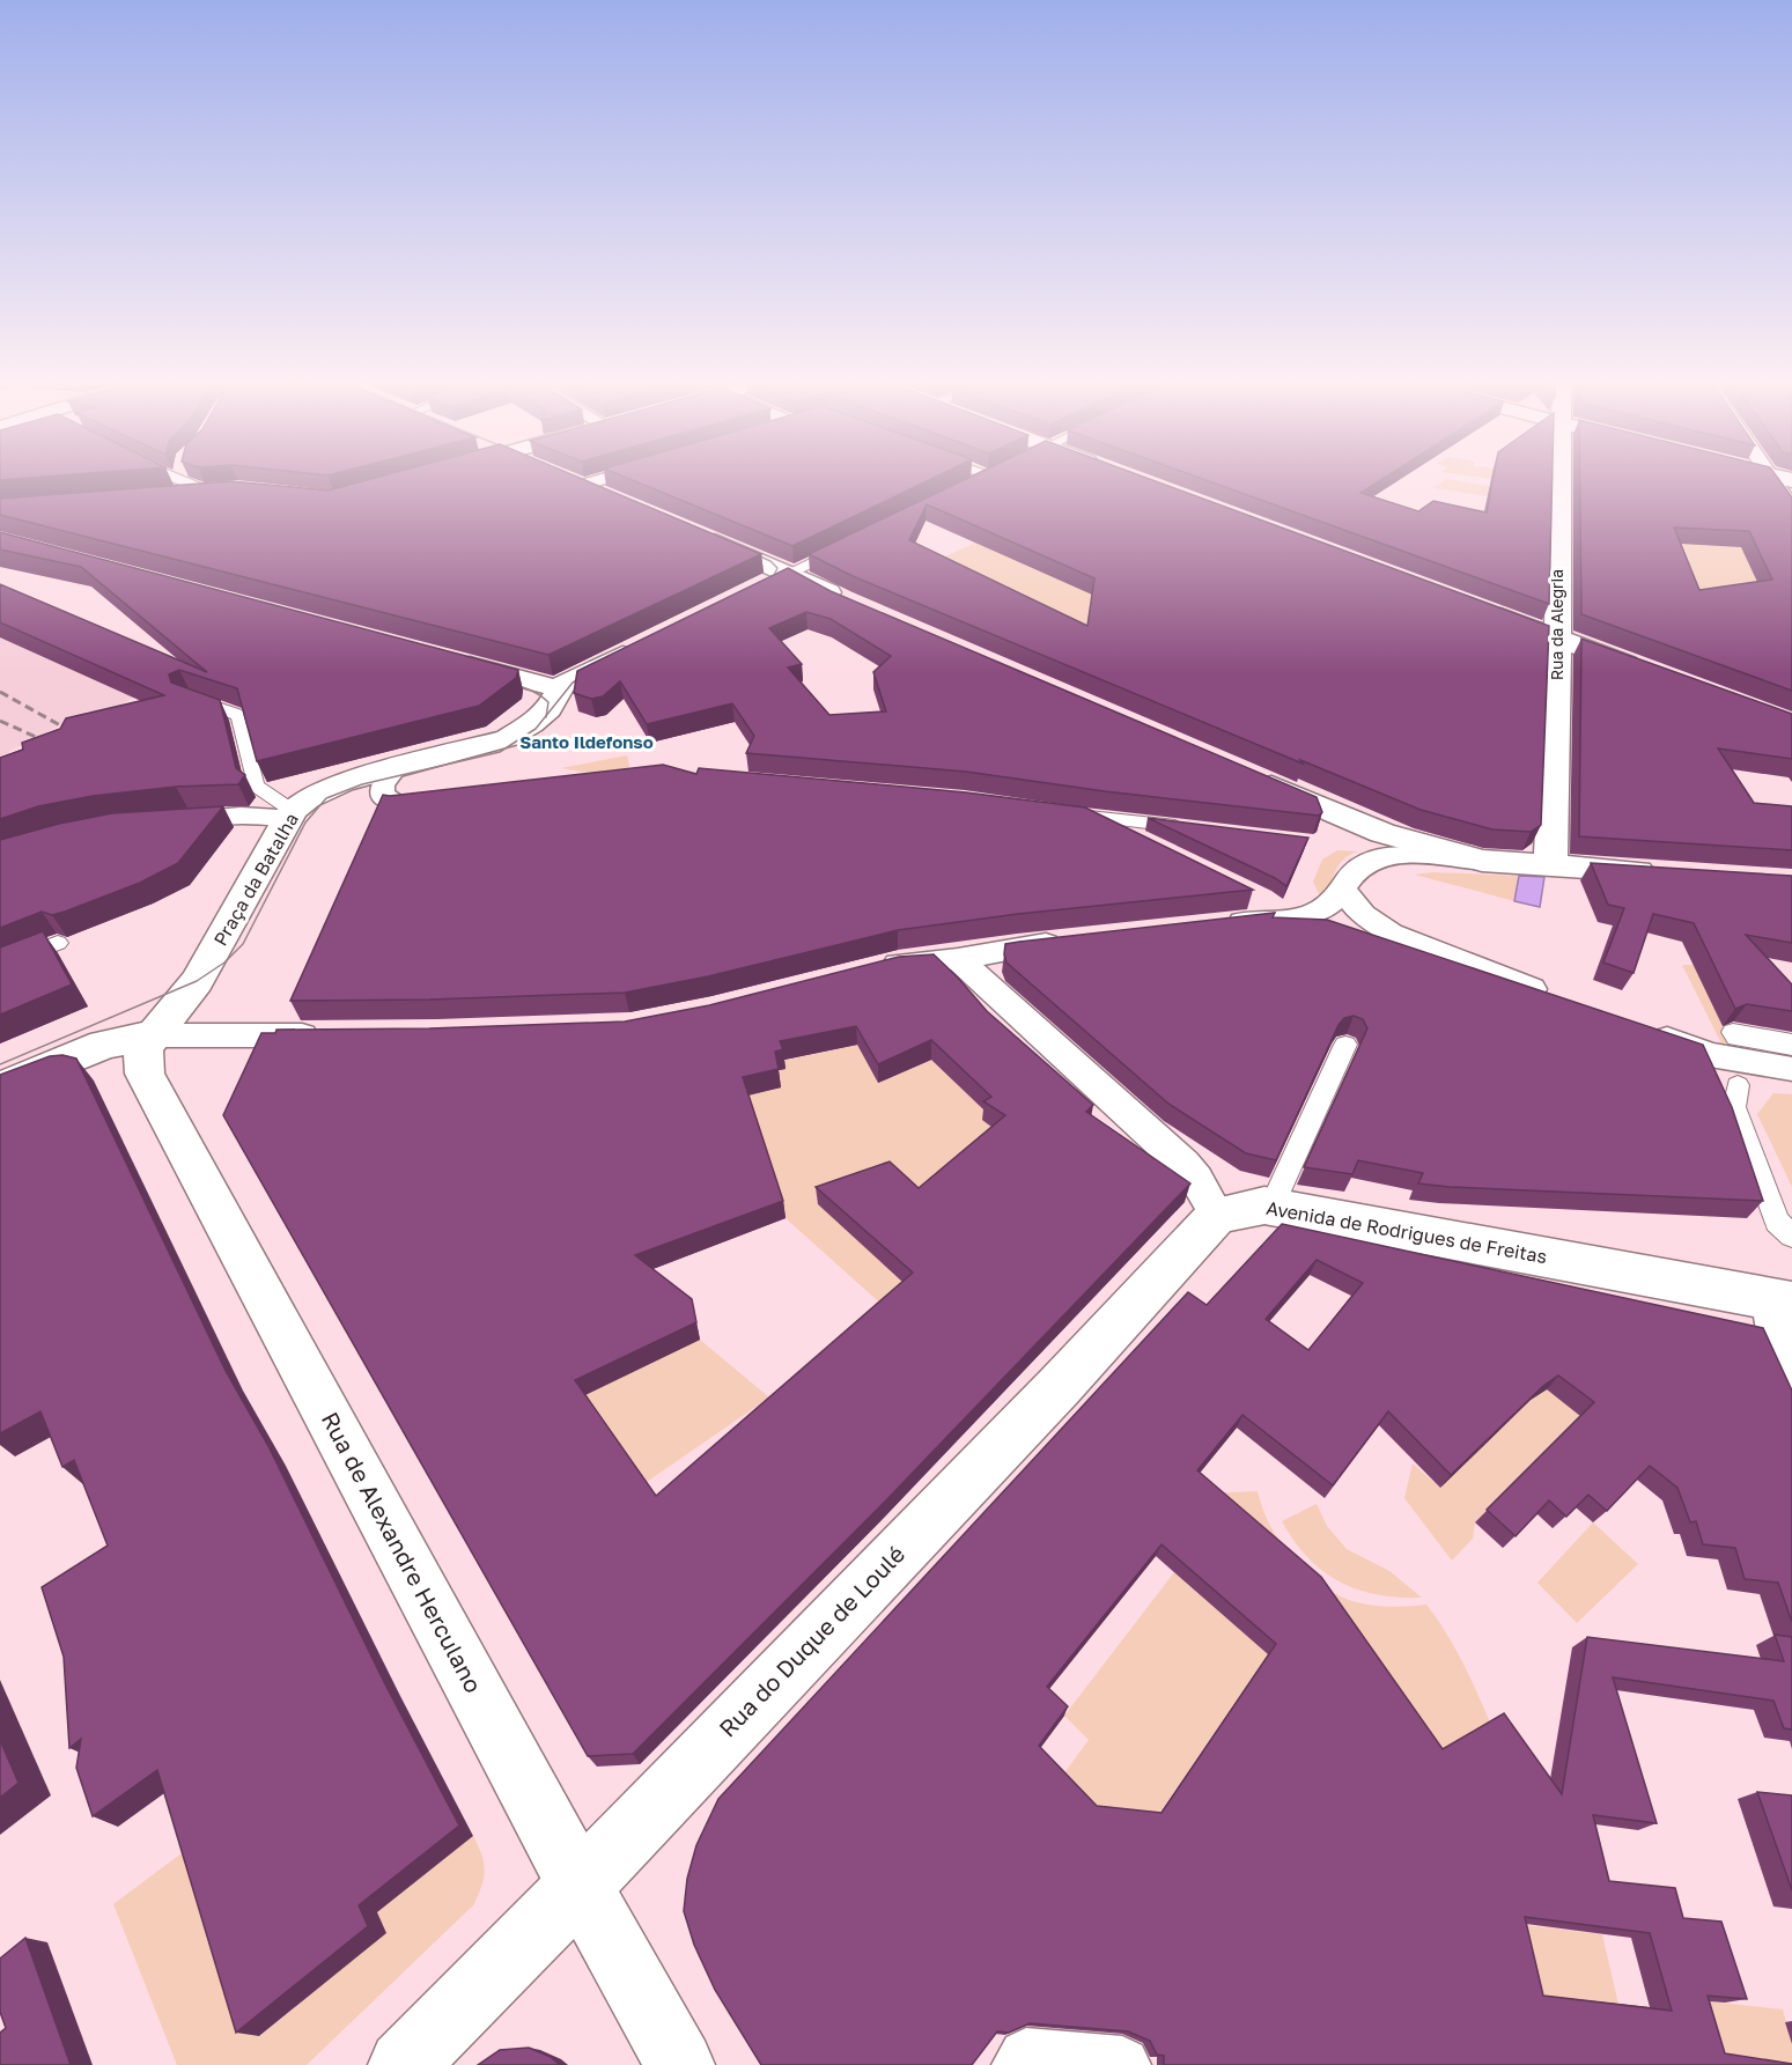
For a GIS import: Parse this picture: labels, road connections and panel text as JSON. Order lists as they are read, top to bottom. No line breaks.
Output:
{"streets":{"street":["Rua da Alegria","Praça da Batalha","Avenida de Rodrigues de Freitas","Rua de Alexandre Herculano","Rua do Duque de Loulé"]},"crossings":[["Praça da Batalha","Rua de Alexandre Herculano"],["Avenida de Rodrigues de Freitas","Rua do Duque de Loulé"],["Rua de Alexandre Herculano","Rua do Duque de Loulé"]],"districts":["Santo Ildefonso"]}
